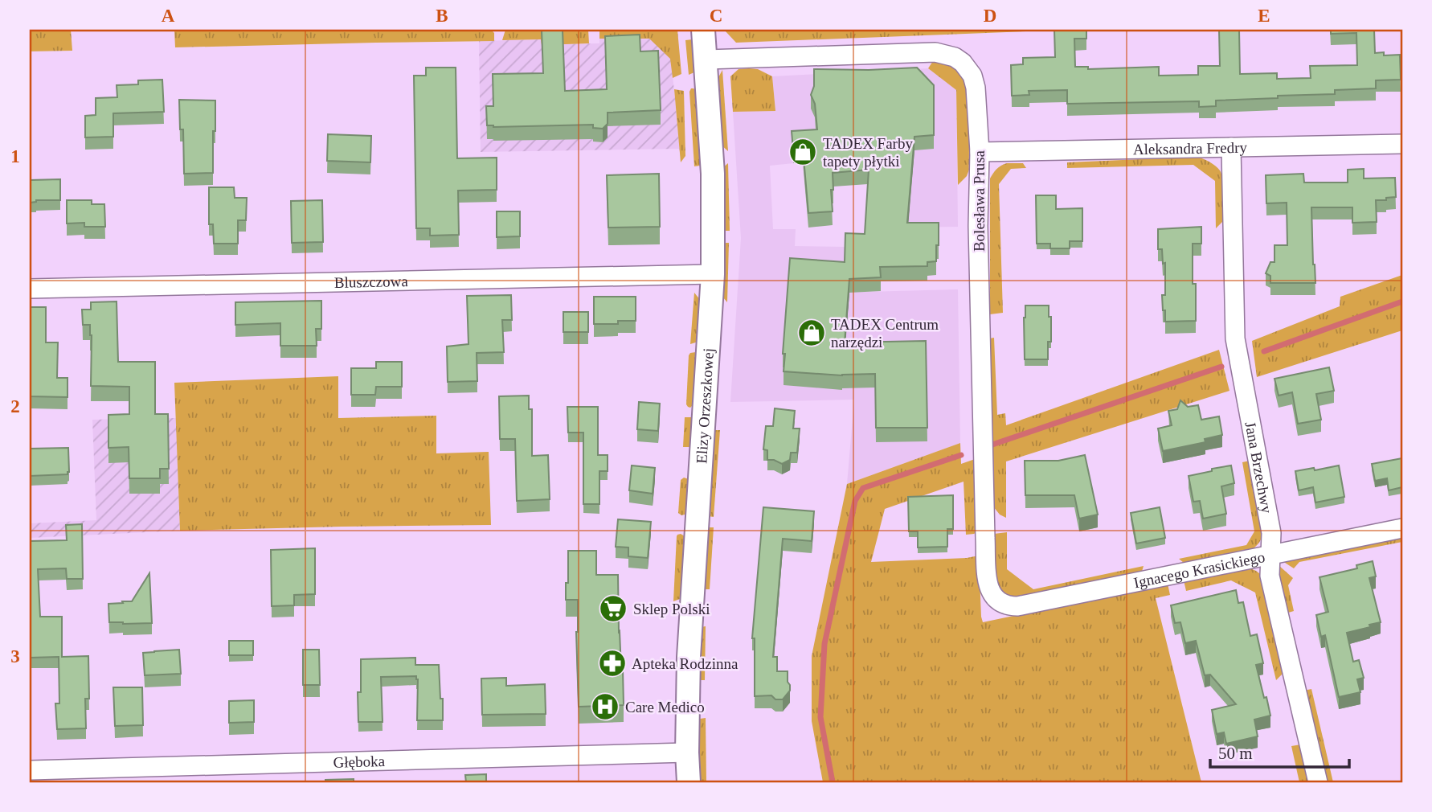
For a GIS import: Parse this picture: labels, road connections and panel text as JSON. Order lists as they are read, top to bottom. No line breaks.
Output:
{"streets":{"street":["Aleksandra Fredry","Bolesława Prusa","Bluszczowa","Elizy Orzeszkowej","Jana Brzechwy","Ignacego Krasickiego","Głęboka"]},"crossings":[["Aleksandra Fredry","Bolesława Prusa"],["Aleksandra Fredry","Jana Brzechwy"],["Bolesława Prusa","Elizy Orzeszkowej"],["Bolesława Prusa","Ignacego Krasickiego"],["Bluszczowa","Elizy Orzeszkowej"],["Elizy Orzeszkowej","Głęboka"],["Jana Brzechwy","Ignacego Krasickiego"]],"places":{"shop":["TADEX Farby tapety płytki","TADEX Centrum narzędzi"],"supermarket":["Sklep Polski"],"pharmacy":["Apteka Rodzinna"],"hospital":["Care Medico"]},"scale_bar":"50 m","grid":{"columns":["A","B","C","D","E"],"rows":["1","2","3"]}}
